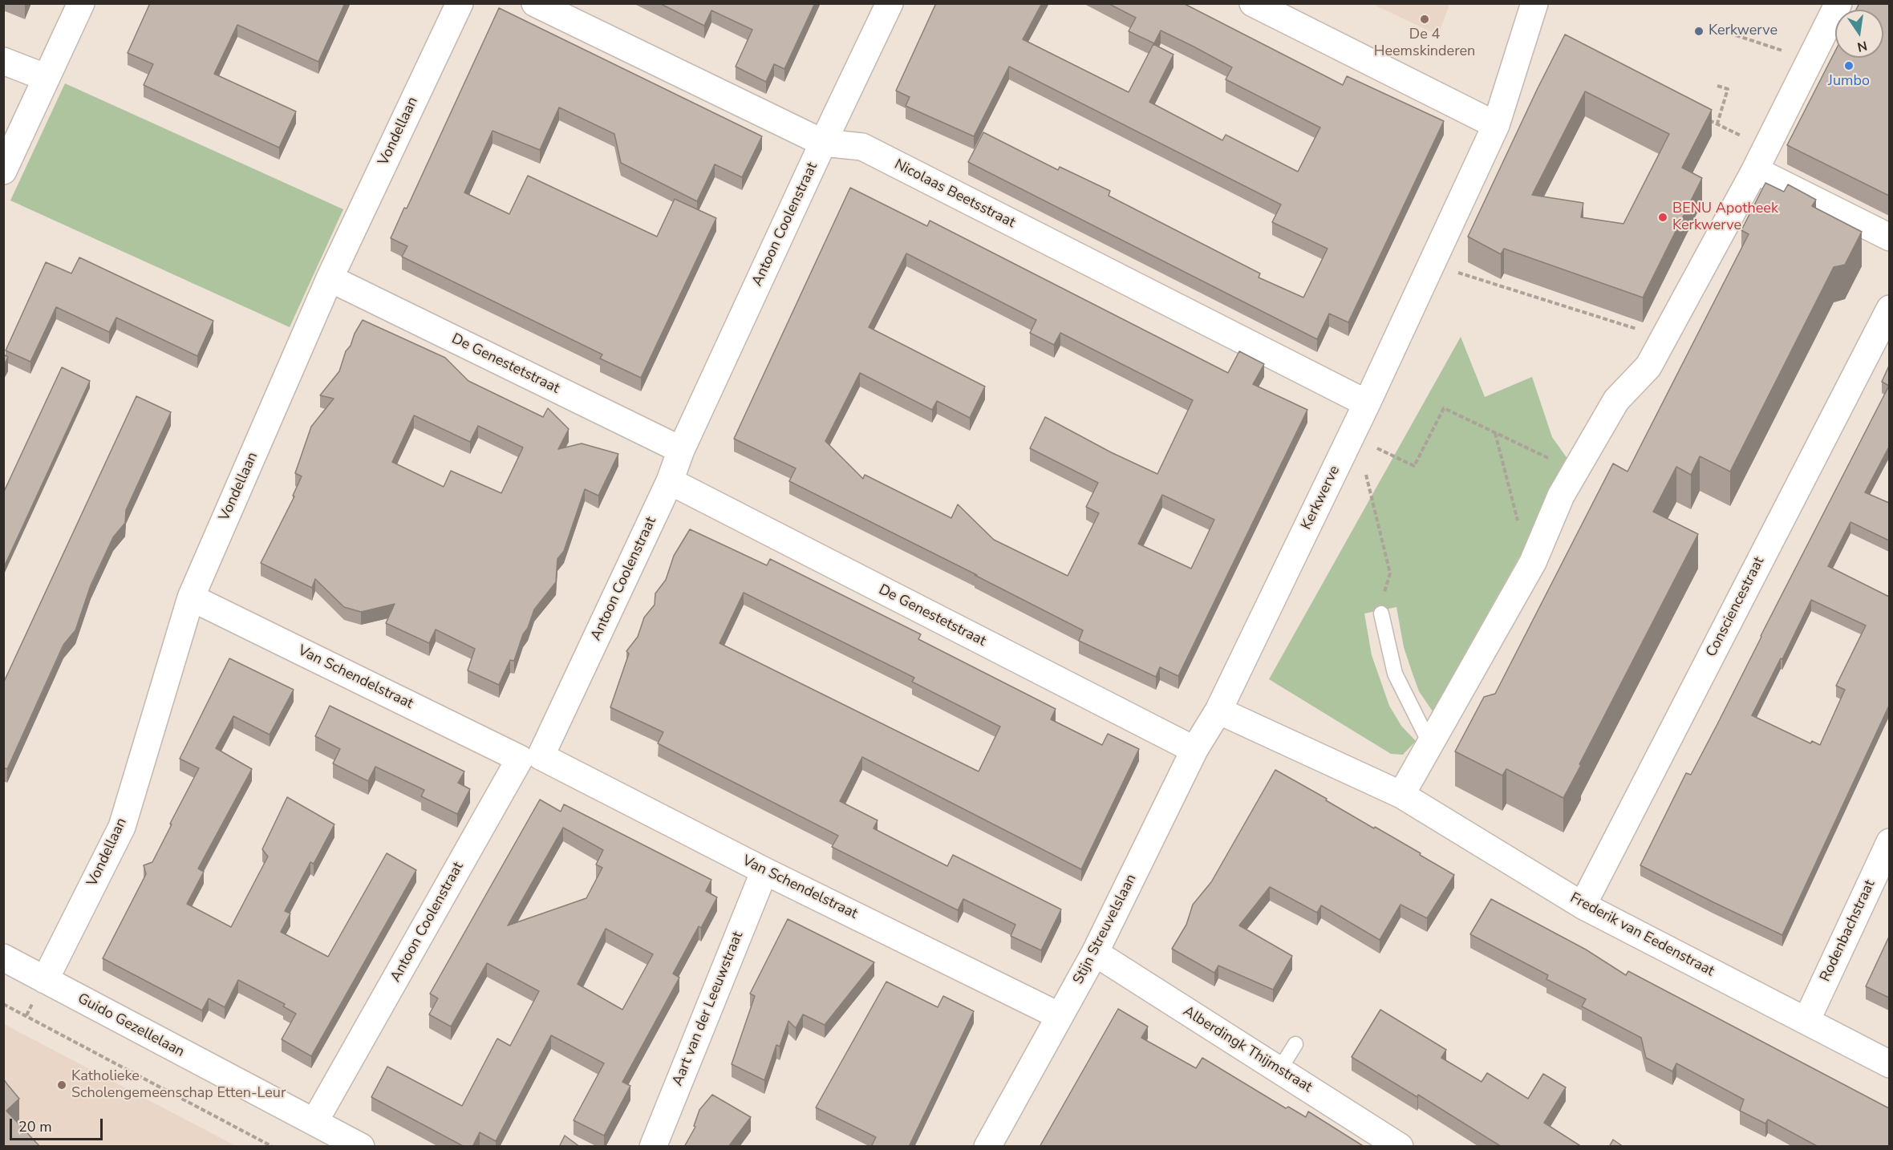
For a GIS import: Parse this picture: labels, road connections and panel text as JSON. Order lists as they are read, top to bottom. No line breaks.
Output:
{"streets":{"street":["Vondellaan","Nicolaas Beetsstraat","Antoon Coolenstraat","De Genestetstraat","Kerkwerve","Consciencestraat","Van Schendelstraat","Stijn Streuvelslaan","Rodenbachstraat","Frederik van Eedenstraat","Aart van der Leeuwstraat","Guido Gezellelaan","Alberdingk Thijmstraat"]},"crossings":[["Vondellaan","De Genestetstraat"],["Vondellaan","Van Schendelstraat"],["Vondellaan","Guido Gezellelaan"],["Nicolaas Beetsstraat","Antoon Coolenstraat"],["Nicolaas Beetsstraat","Kerkwerve"],["Antoon Coolenstraat","De Genestetstraat"],["Antoon Coolenstraat","Van Schendelstraat"],["Antoon Coolenstraat","Guido Gezellelaan"],["De Genestetstraat","Stijn Streuvelslaan"],["Kerkwerve","Stijn Streuvelslaan"],["Consciencestraat","Frederik van Eedenstraat"],["Van Schendelstraat","Stijn Streuvelslaan"],["Van Schendelstraat","Aart van der Leeuwstraat"],["Stijn Streuvelslaan","Alberdingk Thijmstraat"],["Rodenbachstraat","Frederik van Eedenstraat"]],"places":["De 4 Heemskinderen","Kerkwerve","Jumbo","BENU Apotheek Kerkwerve","Katholieke Scholengemeenschap Etten-Leur"],"scale_bar":"20 m","north":"bottom"}
